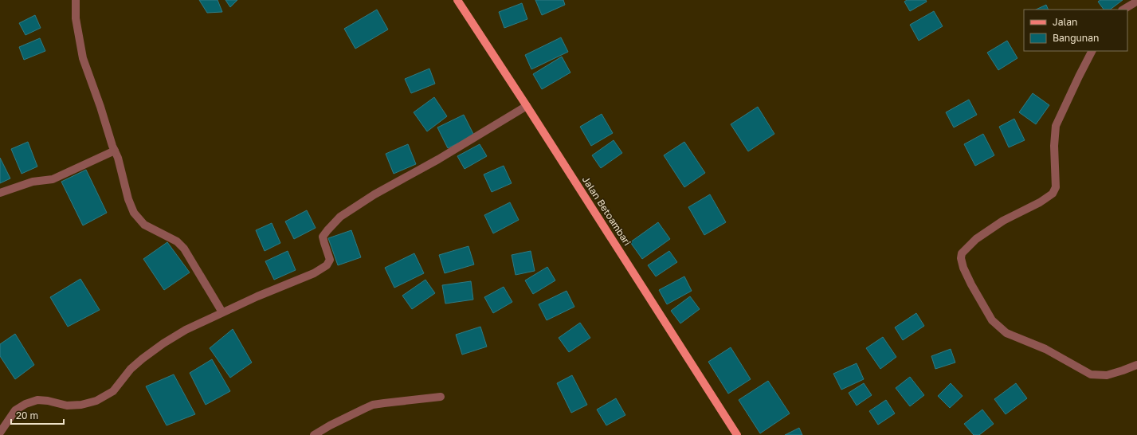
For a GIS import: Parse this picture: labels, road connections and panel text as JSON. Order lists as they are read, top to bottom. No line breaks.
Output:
{"streets":{"main road":["Jalan Betoambari"]},"legend":["Jalan","Bangunan"],"scale_bar":"20 m"}
